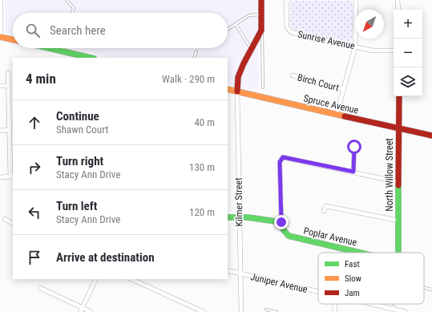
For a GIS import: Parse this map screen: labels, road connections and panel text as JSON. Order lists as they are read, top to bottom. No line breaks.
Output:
{"streets":{"street":["Sunrise Avenue","Birch Court","Spruce Avenue","North Willow Street","Kilmer Street","Poplar Avenue","Juniper Avenue"]},"crossings":[["Spruce Avenue","North Willow Street"],["Spruce Avenue","Kilmer Street"],["Kilmer Street","Juniper Avenue"]],"legend":["Fast","Slow","Jam"],"north":"bottom left","page":{"map_buttons":["+","−"],"search":"Search here","heading":["4 min","Walk · 290 m"],"list":[["Continue","Shawn Court","40 m"],["Turn right","Stacy Ann Drive","130 m"],["Turn left","Stacy Ann Drive","120 m"],"Arrive at destination"]}}
